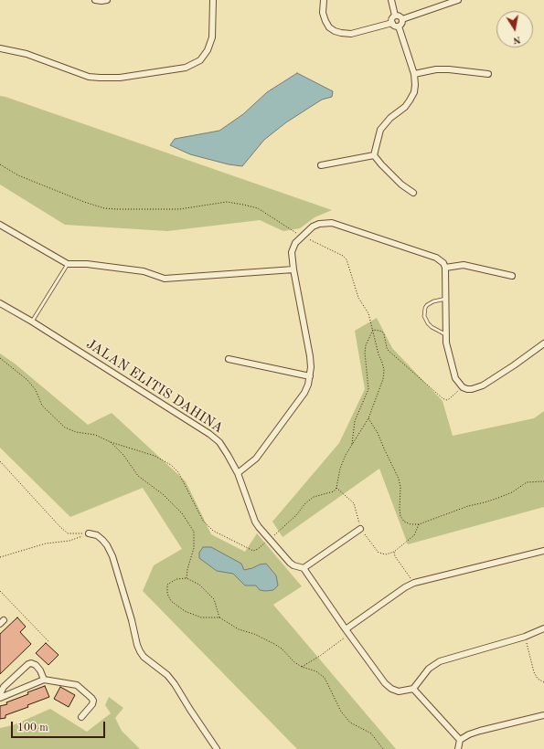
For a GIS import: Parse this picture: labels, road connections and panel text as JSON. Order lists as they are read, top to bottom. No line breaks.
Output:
{"streets":{"street":["JALAN ELITIS DAHINA"]},"scale_bar":"100 m","north":"bottom"}
